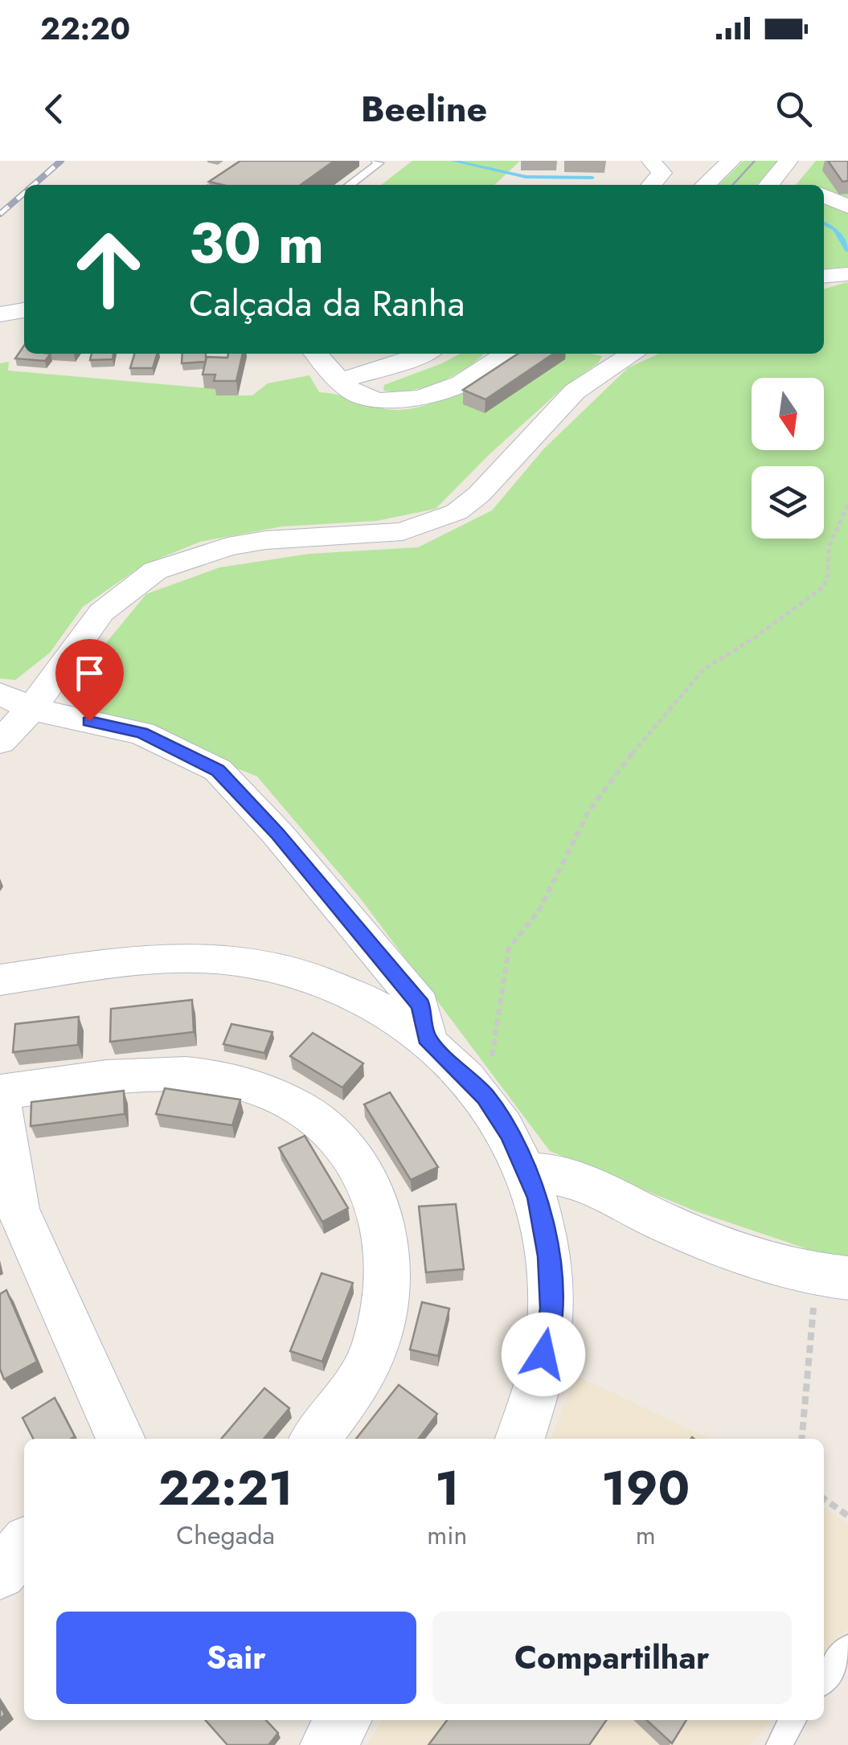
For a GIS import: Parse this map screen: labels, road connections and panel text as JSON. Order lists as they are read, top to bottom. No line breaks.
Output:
{"north":"bottom","page":{"status":"22:20","header":"Beeline","turn":["30 m","Calçada da Ranha"],"eta":["22:21","Chegada","1","min","190","m"],"buttons":["Sair","Compartilhar"]}}
